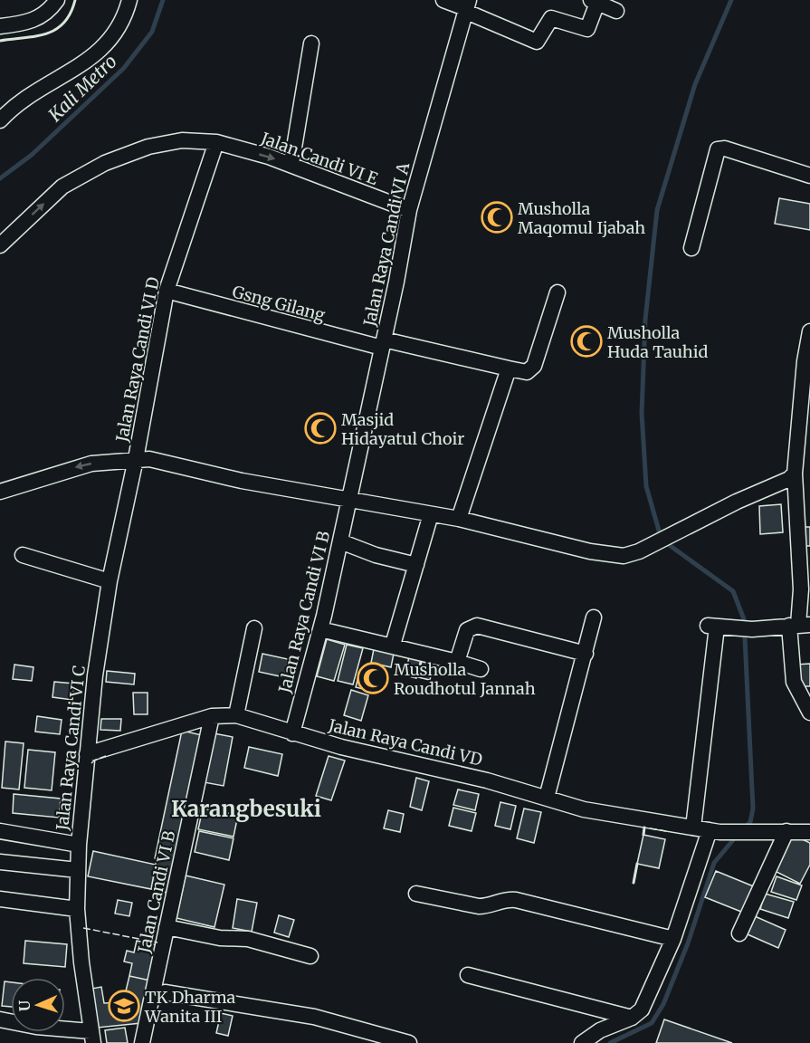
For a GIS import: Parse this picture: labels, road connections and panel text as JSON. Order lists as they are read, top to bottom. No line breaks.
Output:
{"streets":{"street":["Jalan.Candi VI E","Jalan Raya Candi VI A","Gsng Gilang","Jalan Raya Candi VI D","Jalan Raya Candi VI B","Jalan Raya Candi VD","Jalan Raya Candi VI C","Jalan Candi VI B"]},"crossings":[["Jalan.Candi VI E","Jalan Raya Candi VI A"],["Jalan.Candi VI E","Jalan Raya Candi VI D"],["Jalan Raya Candi VI A","Gsng Gilang"],["Jalan Raya Candi VI A","Jalan Raya Candi VI B"],["Gsng Gilang","Jalan Raya Candi VI D"],["Jalan Raya Candi VI D","Jalan Raya Candi VI C"],["Jalan Raya Candi VI B","Jalan Raya Candi VD"],["Jalan Raya Candi VD","Jalan Raya Candi VI C"],["Jalan Raya Candi VD","Jalan Candi VI B"]],"one_way":["Jalan.Candi VI E"],"districts":["Karangbesuki"],"water":["Kali Metro"],"places":{"mosque":["Musholla Maqomul Ijabah","Musholla Huda Tauhid","Masjid Hidayatul Choir","Musholla Roudhotul Jannah"],"school or university":["TK Dharma Wanita III"]},"north":"left"}
